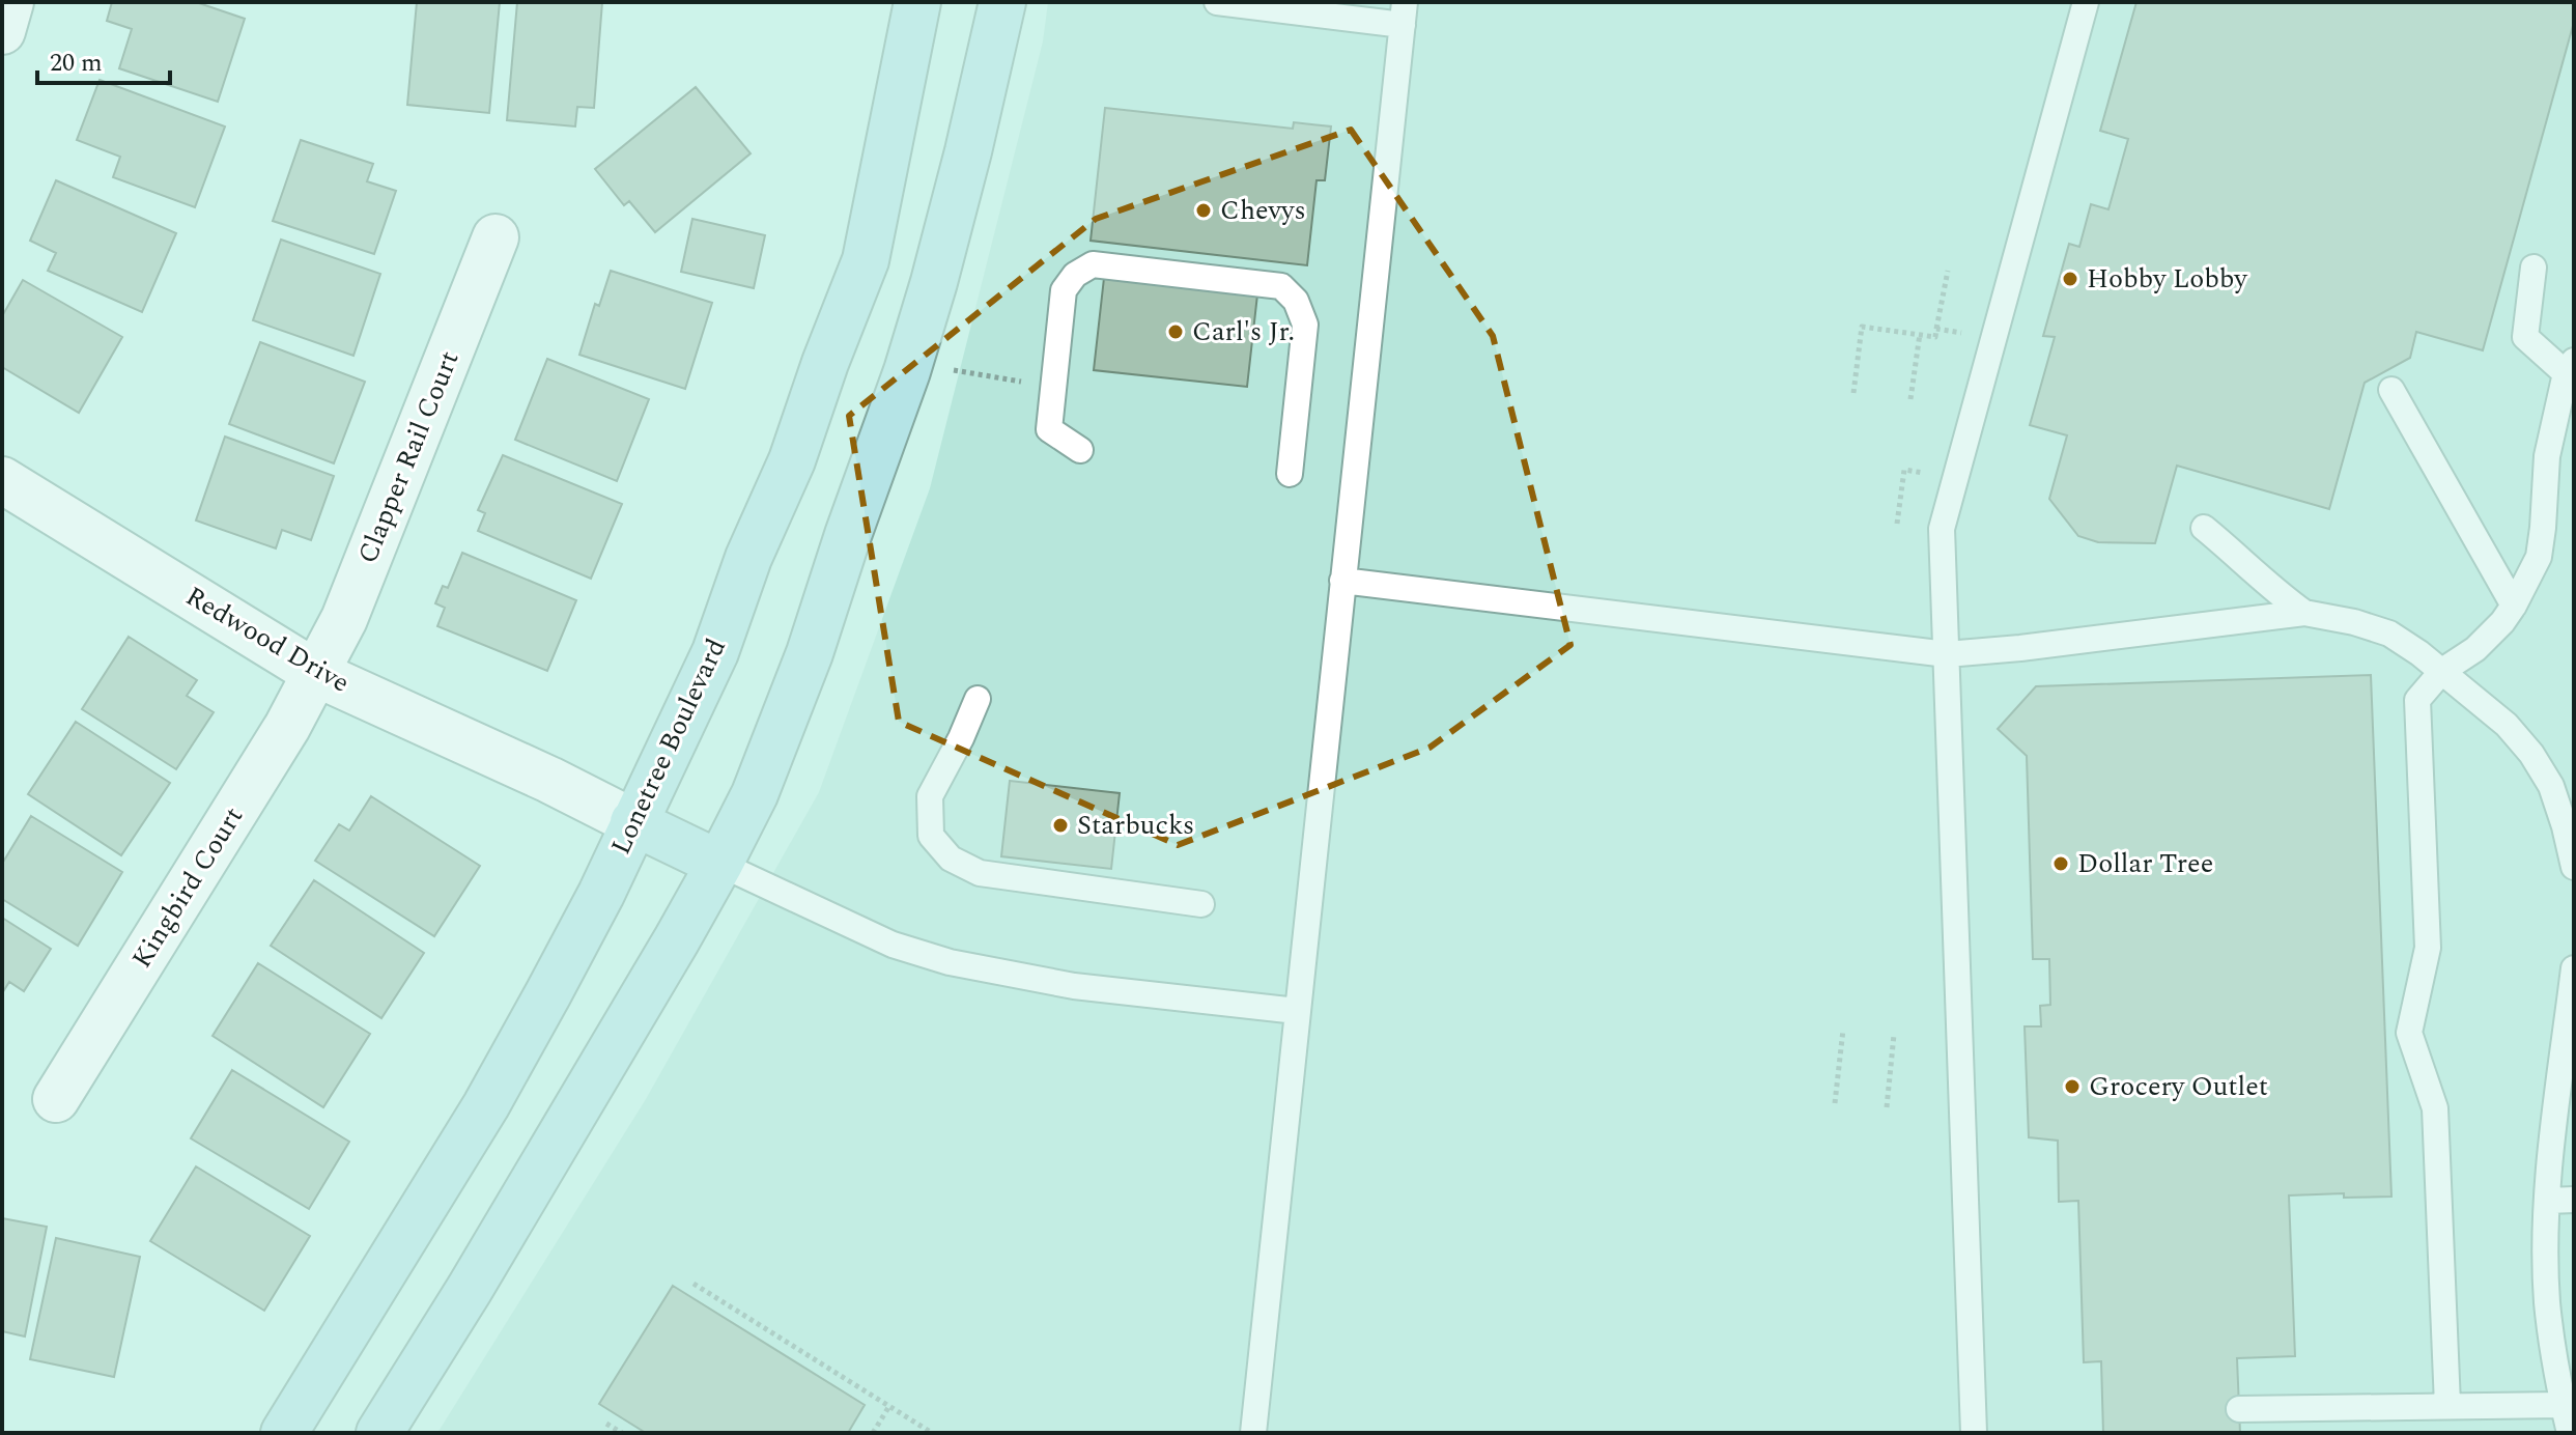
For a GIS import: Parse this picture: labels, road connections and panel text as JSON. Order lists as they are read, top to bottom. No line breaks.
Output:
{"streets":{"main road":["Lonetree Boulevard"],"street":["Clapper Rail Court","Redwood Drive","Kingbird Court"]},"crossings":[["Clapper Rail Court","Redwood Drive"],["Clapper Rail Court","Kingbird Court"],["Redwood Drive","Lonetree Boulevard"],["Redwood Drive","Kingbird Court"]],"places":["Chevys","Hobby Lobby","Carl's Jr.","Starbucks","Dollar Tree","Grocery Outlet"],"scale_bar":"20 m"}
